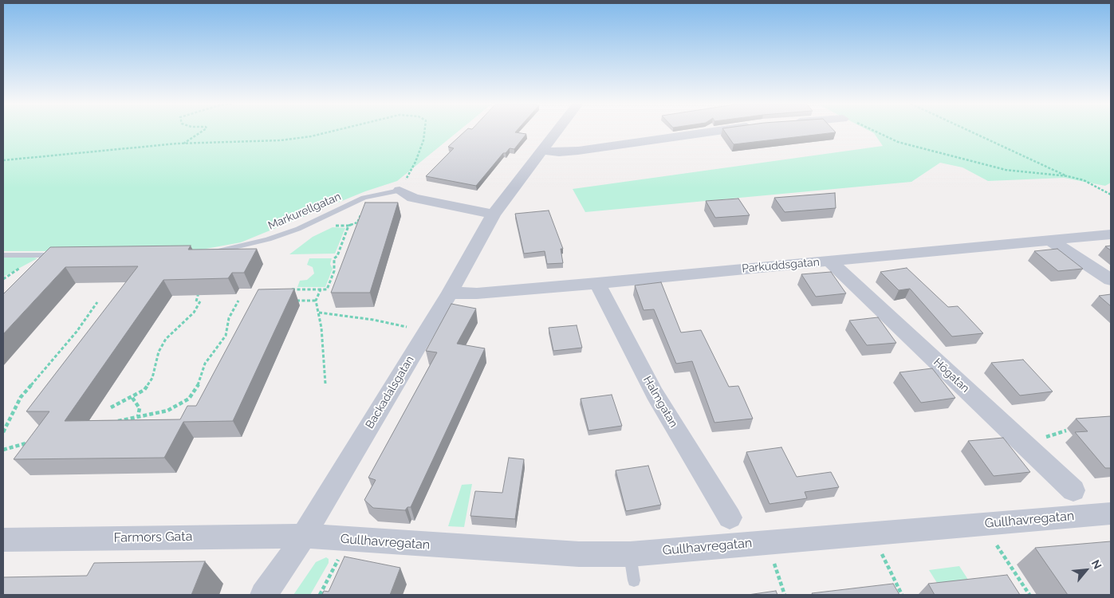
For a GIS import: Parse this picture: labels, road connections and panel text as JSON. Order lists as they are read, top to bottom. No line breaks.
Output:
{"streets":{"street":["Parkuddsgatan","Högatan","Backadalsgatan","Halmgatan","Gullhavregatan","Farmors Gata"],"lane":["Markurellgatan"]},"crossings":[["Parkuddsgatan","Högatan"],["Parkuddsgatan","Backadalsgatan"],["Parkuddsgatan","Halmgatan"],["Backadalsgatan","Gullhavregatan"],["Backadalsgatan","Farmors Gata"],["Gullhavregatan","Farmors Gata"]],"north":"top right"}
